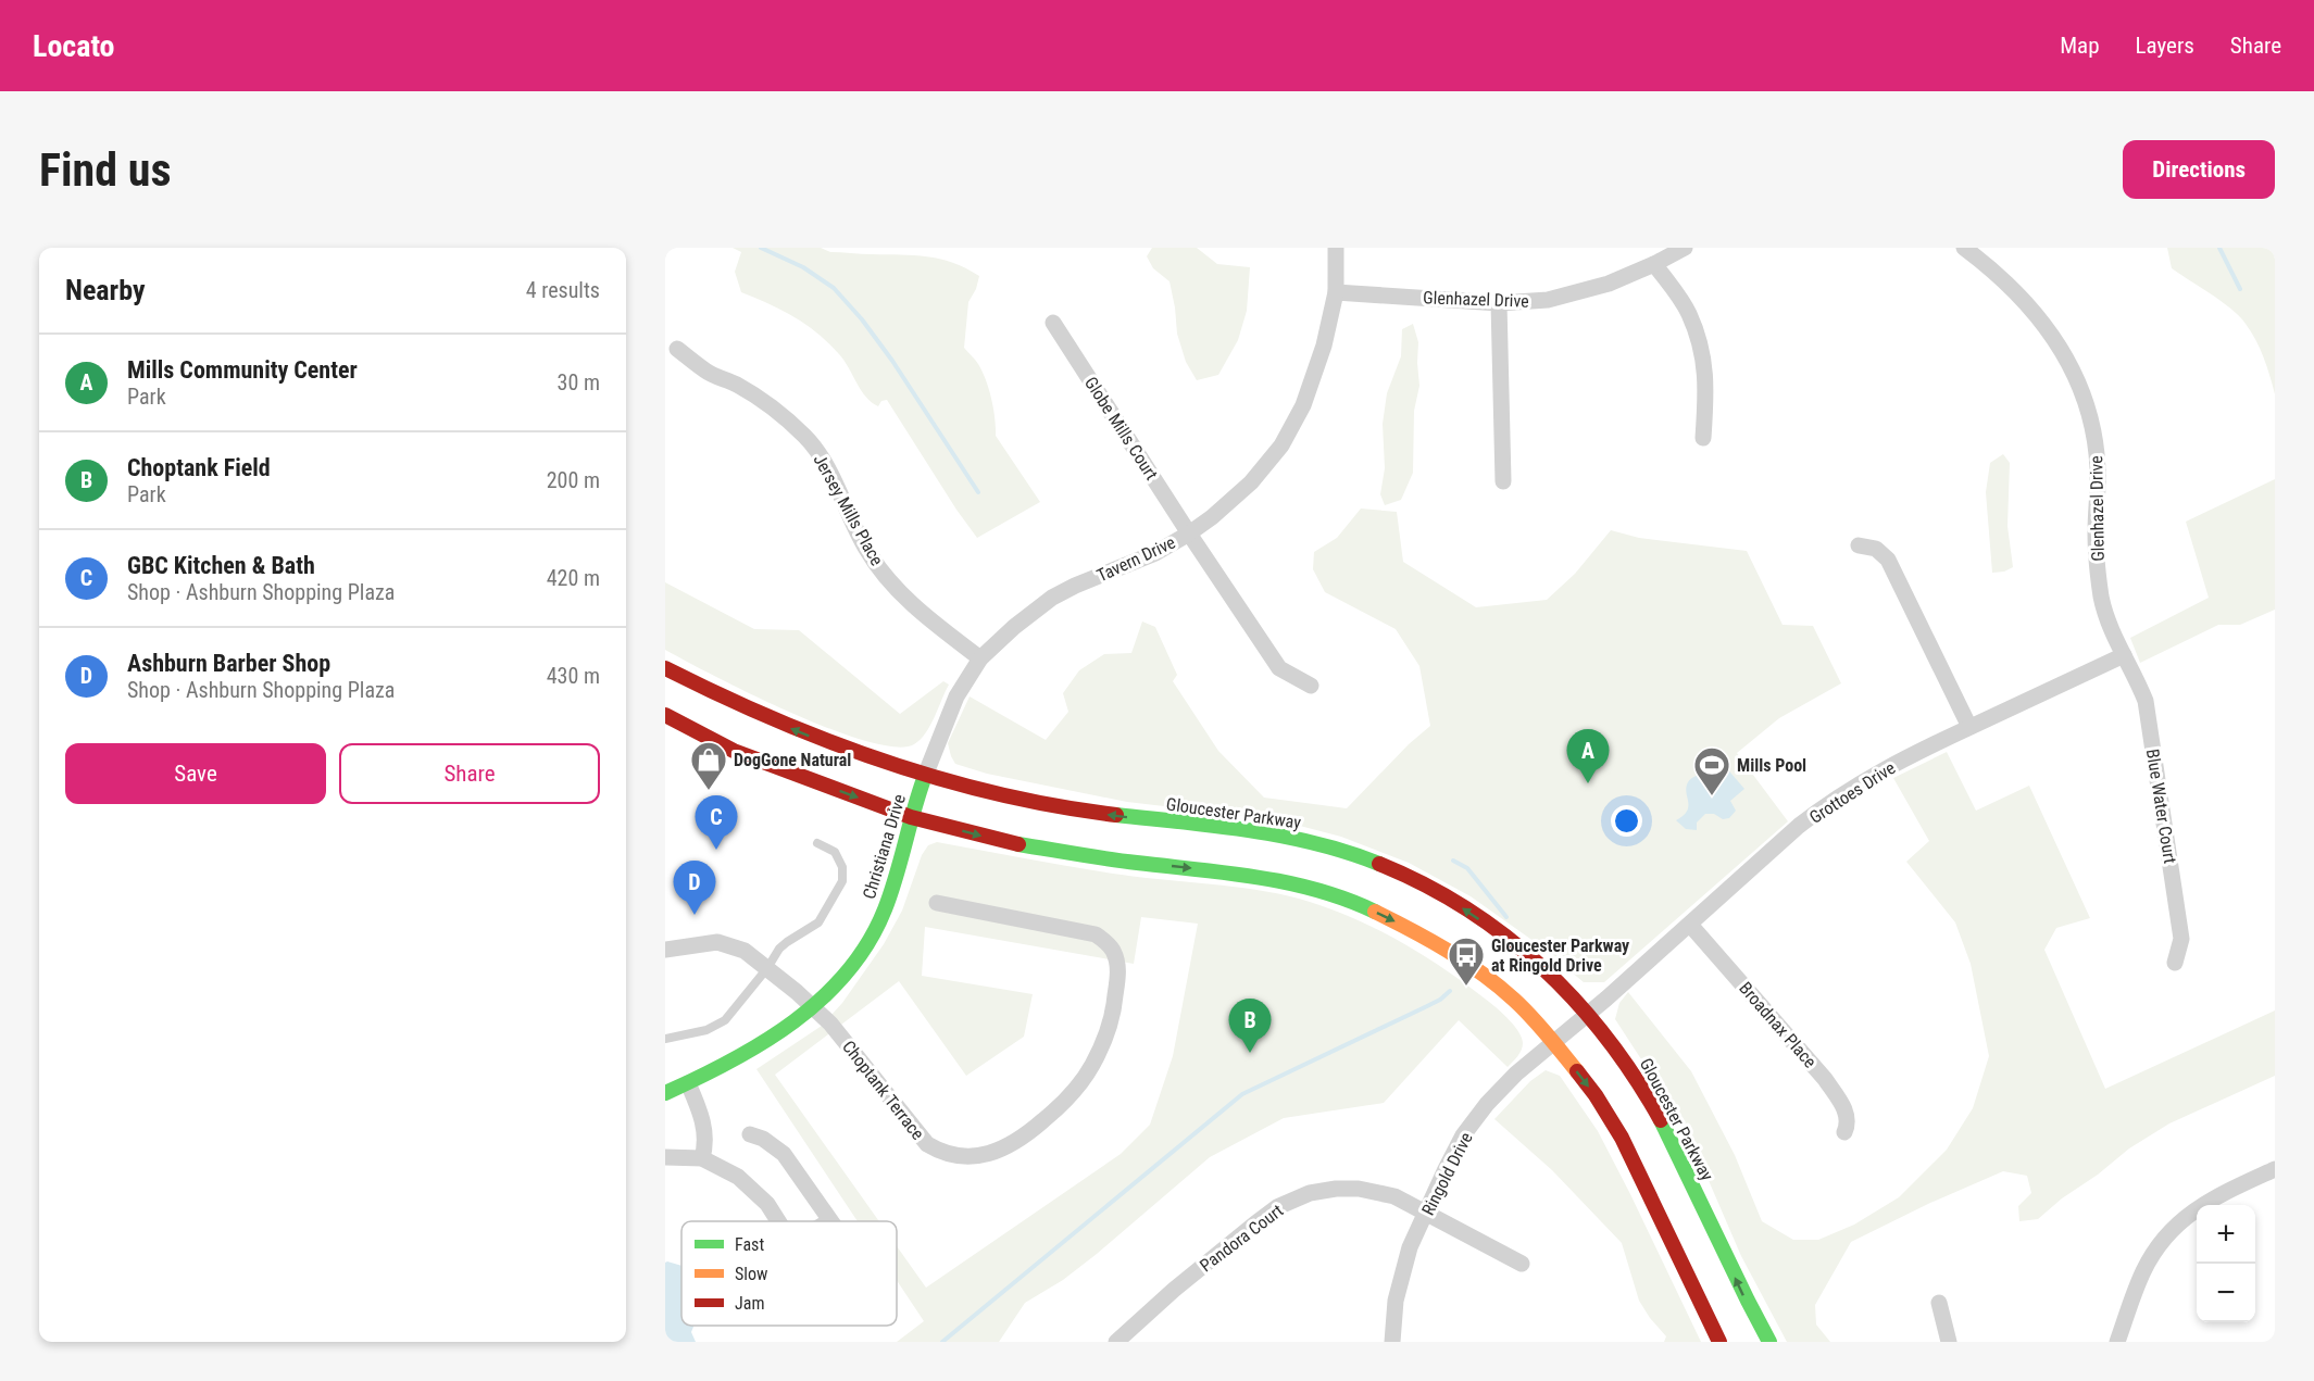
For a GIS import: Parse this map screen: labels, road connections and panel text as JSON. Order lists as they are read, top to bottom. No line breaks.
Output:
{"streets":{"main road":["Gloucester Parkway","Christiana Drive"],"street":["Glenhazel Drive","Globe Mills Court","Jersey Mills Place","Tavern Drive","Grottoes Drive","Blue Water Court","Broadnax Place","Choptank Terrace","Ringold Drive","Pandora Court"]},"crossings":[["Glenhazel Drive","Tavern Drive"],["Glenhazel Drive","Grottoes Drive"],["Glenhazel Drive","Blue Water Court"],["Globe Mills Court","Tavern Drive"],["Jersey Mills Place","Tavern Drive"],["Tavern Drive","Gloucester Parkway"],["Tavern Drive","Christiana Drive"],["Grottoes Drive","Blue Water Court"],["Grottoes Drive","Gloucester Parkway"],["Grottoes Drive","Broadnax Place"],["Grottoes Drive","Ringold Drive"],["Gloucester Parkway","Christiana Drive"],["Gloucester Parkway","Ringold Drive"],["Christiana Drive","Choptank Terrace"],["Ringold Drive","Pandora Court"]],"places":{"shop":["DogGone Natural"],"sports":["Mills Pool"],"bus stop":["Gloucester Parkway at Ringold Drive"]},"legend":["Fast","Slow","Jam"],"page":{"header":"Locato","nav":["Map","Layers","Share"],"buttons":["Directions",["Save","Share"]],"title":"Find us","heading":["Nearby","4 results"],"list":[{"mark":"A","name":"Mills Community Center","note":"Park","value":"30 m"},{"mark":"B","name":"Choptank Field","note":"Park","value":"200 m"},{"mark":"C","name":"GBC Kitchen & Bath","note":"Shop · Ashburn Shopping Plaza","value":"420 m"},{"mark":"D","name":"Ashburn Barber Shop","note":"Shop · Ashburn Shopping Plaza","value":"430 m"}],"pins":["A","C","D","B"],"map_buttons":["+","−"]}}
